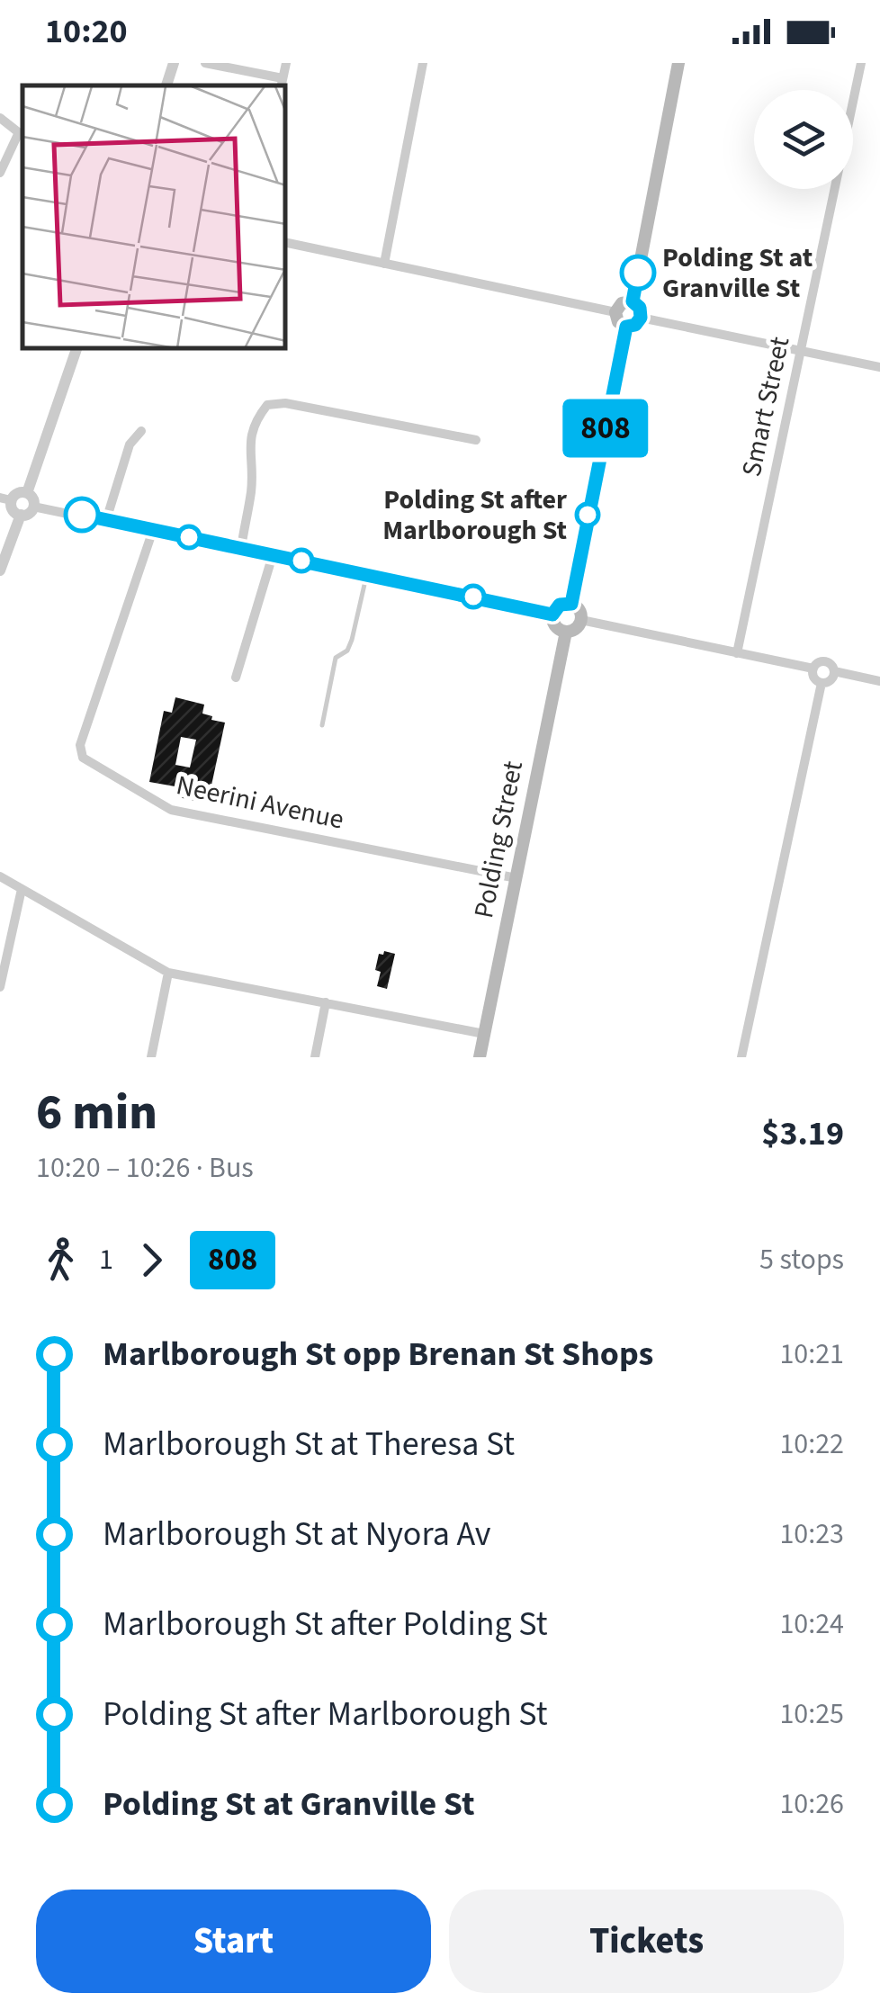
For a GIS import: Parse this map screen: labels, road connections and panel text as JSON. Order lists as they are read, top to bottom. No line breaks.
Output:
{"streets":{"main road":["Polding Street"],"street":["Smart Street","Neerini Avenue"]},"crossings":[["Neerini Avenue","Polding Street"]],"places":["Polding St at Granville St","Polding St after Marlborough St"],"lines":["bus line 808"],"page":{"status":"10:20","on_map":"808","heading":["6 min","10:20 – 10:26 · Bus","$3.19"],"legs":["1","808","5 stops"],"list":[{"name":"Marlborough St opp Brenan St Shops","value":"10:21"},{"name":"Marlborough St at Theresa St","value":"10:22"},{"name":"Marlborough St at Nyora Av","value":"10:23"},{"name":"Marlborough St after Polding St","value":"10:24"},{"name":"Polding St after Marlborough St","value":"10:25"},{"name":"Polding St at Granville St","value":"10:26"}],"buttons":["Start","Tickets"]}}
